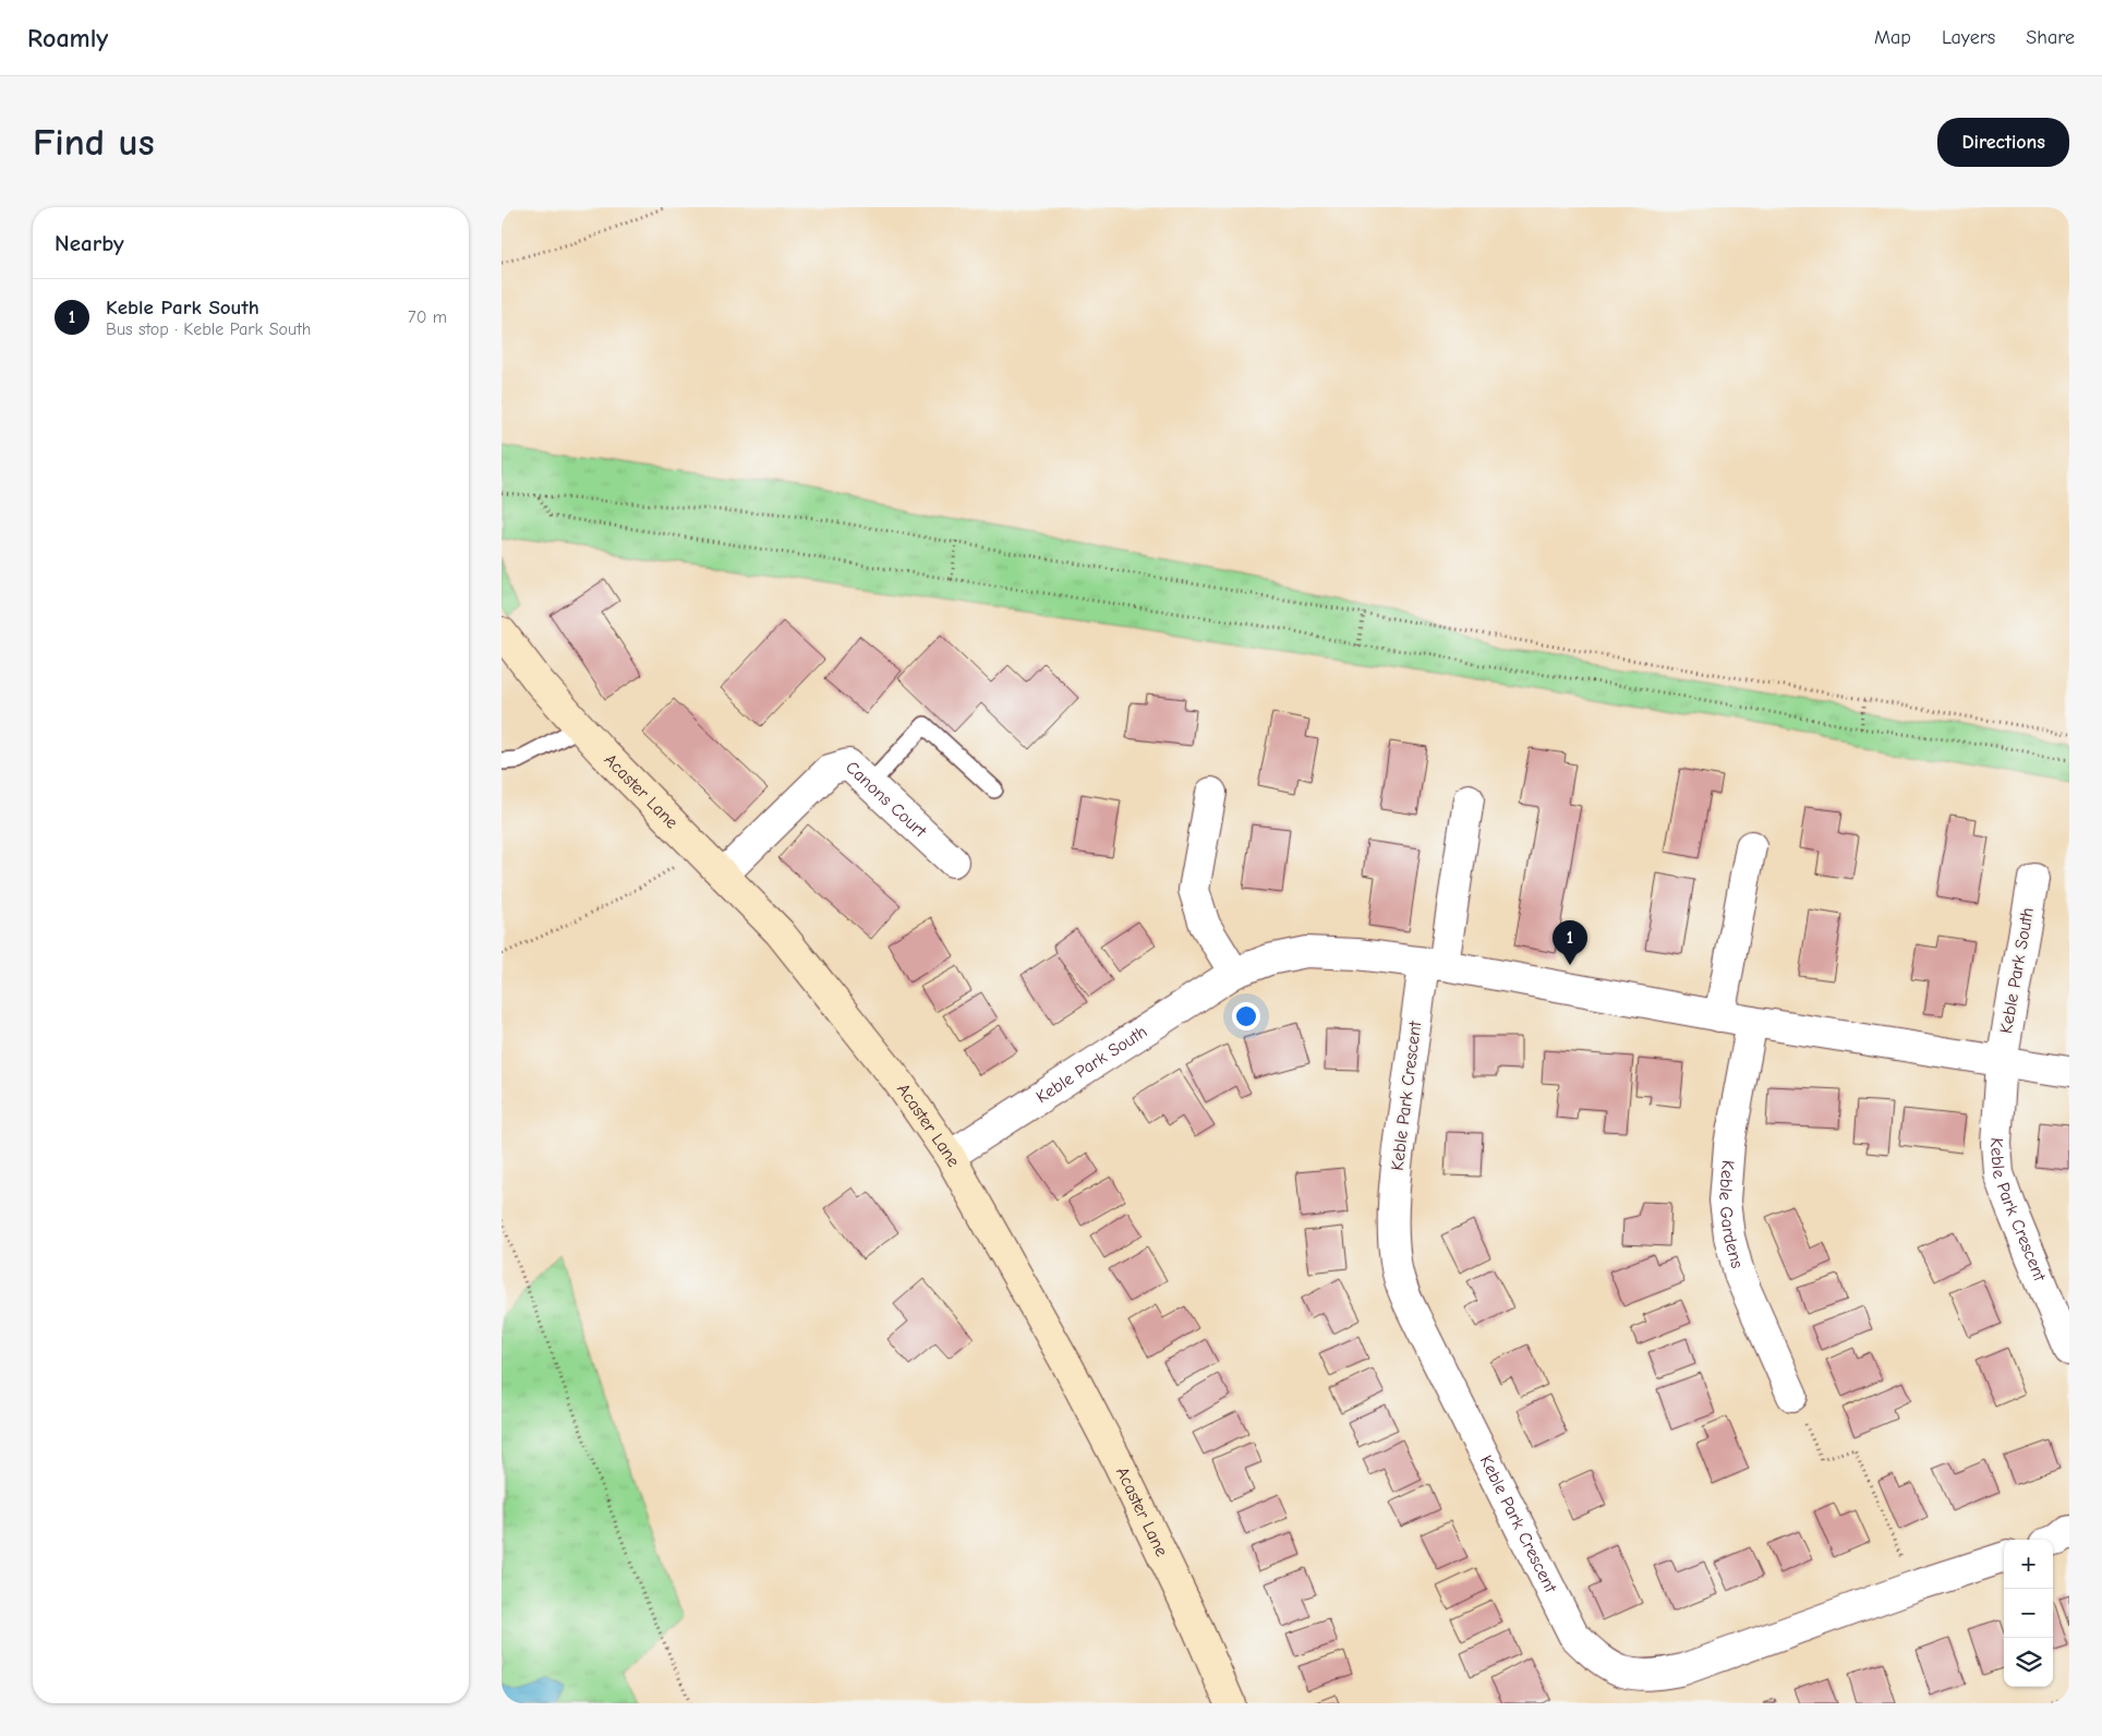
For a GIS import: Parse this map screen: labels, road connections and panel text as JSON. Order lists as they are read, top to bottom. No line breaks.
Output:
{"streets":{"street":["Acaster Lane","Canons Court","Keble Park South","Keble Park Crescent","Keble Gardens"]},"crossings":[["Acaster Lane","Canons Court"],["Acaster Lane","Keble Park South"],["Keble Park South","Keble Park Crescent"],["Keble Park South","Keble Gardens"]],"page":{"header":"Roamly","nav":["Map","Layers","Share"],"buttons":"Directions","title":"Find us","heading":"Nearby","list":[{"mark":"1","name":"Keble Park South","note":"Bus stop · Keble Park South","value":"70 m"}],"pins":"1","map_buttons":["+","−"]}}
